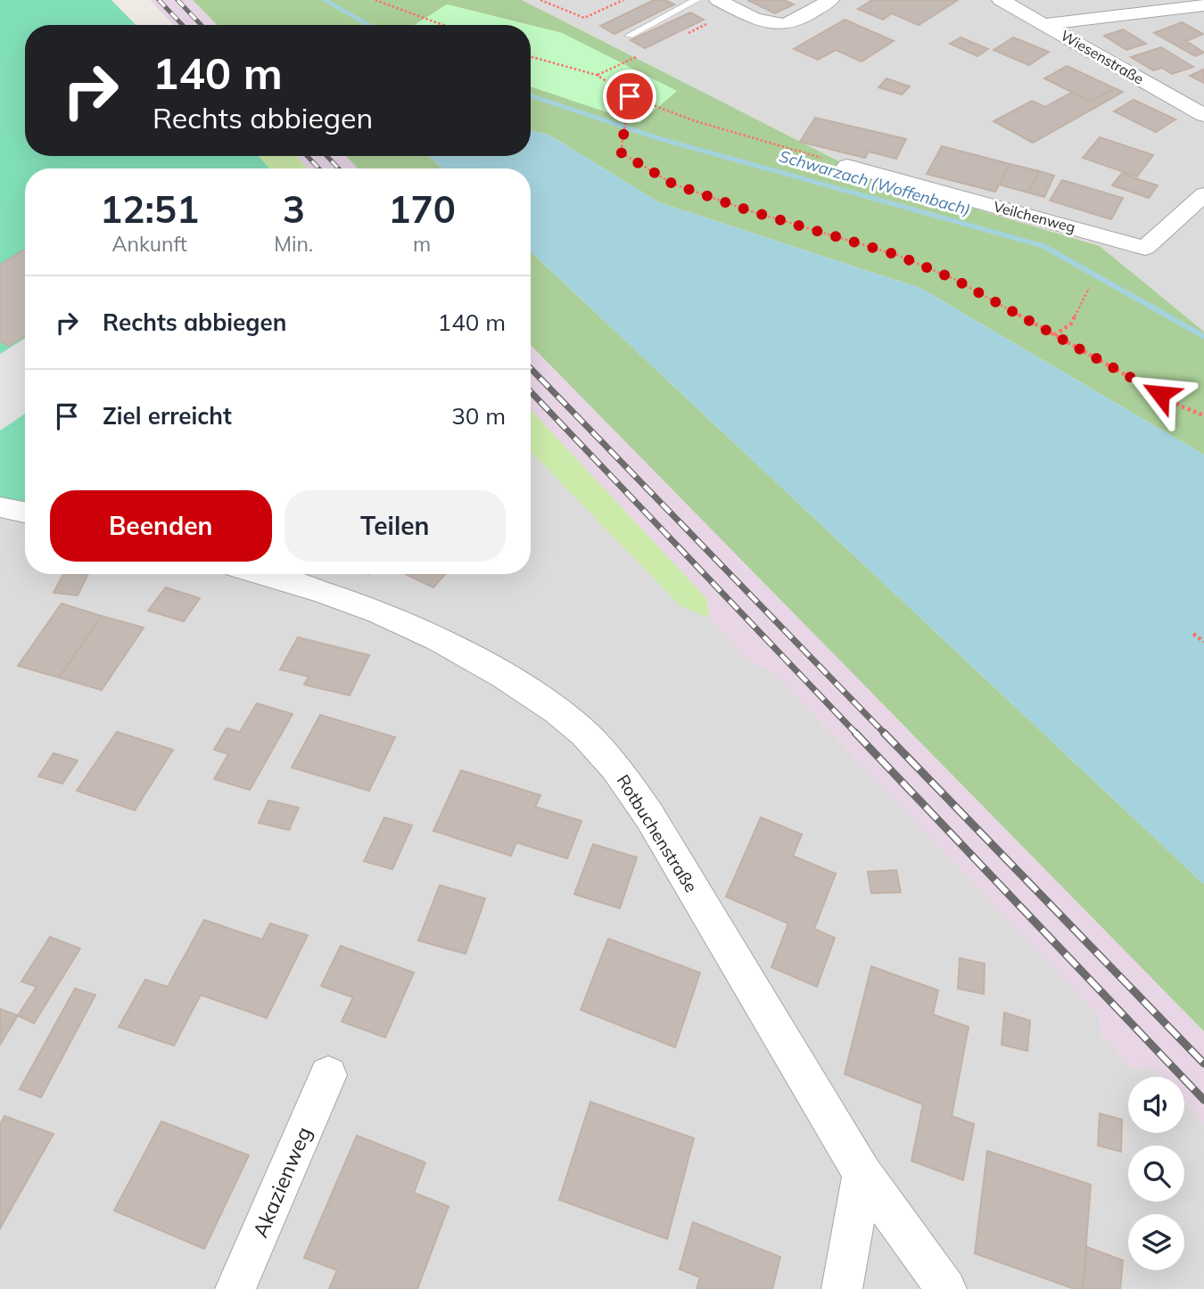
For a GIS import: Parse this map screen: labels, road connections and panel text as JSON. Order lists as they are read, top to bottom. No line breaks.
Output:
{"streets":{"street":["Wiesenstraße","Veilchenweg","Rotbuchenstraße","Akazienweg"]},"water":["Schwarzach (Woffenbach)"],"page":{"turn":["140 m","Rechts abbiegen"],"eta":["12:51","Ankunft","3","Min.","170","m"],"list":[{"name":"Rechts abbiegen","value":"140 m"},{"name":"Ziel erreicht","value":"30 m"}],"buttons":["Beenden","Teilen"]}}
